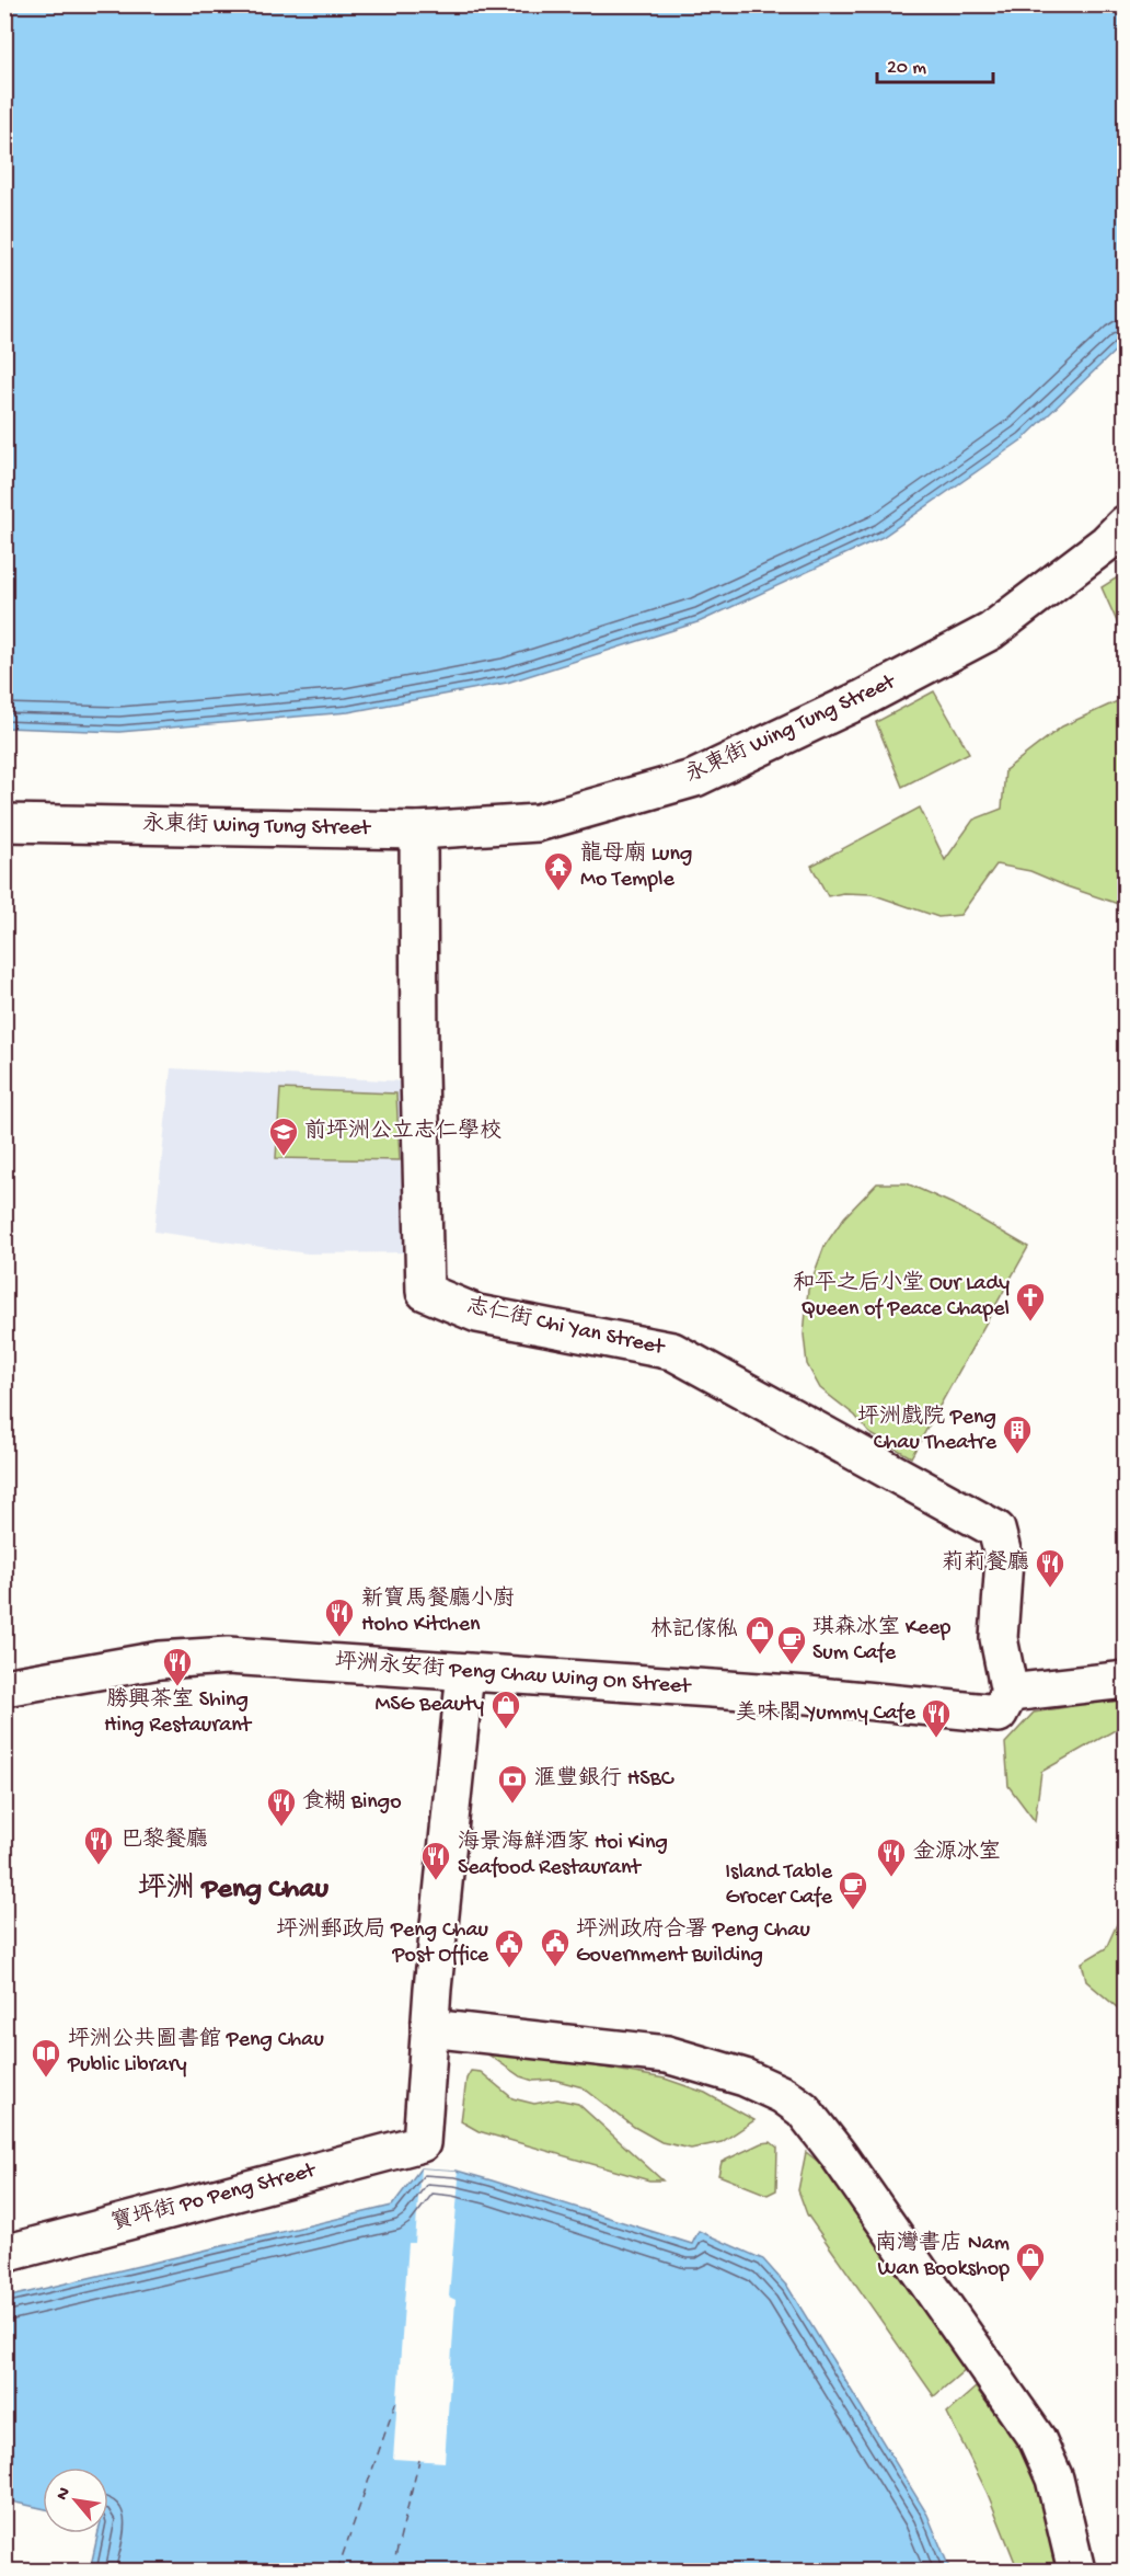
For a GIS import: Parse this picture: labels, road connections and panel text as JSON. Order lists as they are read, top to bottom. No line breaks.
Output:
{"streets":{"street":["永東街 Wing Tung Street","志仁街 Chi Yan Street","坪洲永安街 Peng Chau Wing On Street","寶坪街 Po Peng Street"]},"crossings":[["永東街 Wing Tung Street","志仁街 Chi Yan Street"],["志仁街 Chi Yan Street","坪洲永安街 Peng Chau Wing On Street"]],"districts":["坪洲 Peng Chau"],"places":{"temple":["龍母廟 Lung Mo Temple"],"school or university":["前坪洲公立志仁學校"],"church":["和平之后小堂 Our Lady Queen of Peace Chapel"],"building":["坪洲戲院 Peng Chau Theatre"],"restaurant":["莉莉餐廳","新寶馬餐廳小廚 Hoho Kitchen","勝興茶室 Shing Hing Restaurant","美味閣 Yummy Cafe","食糊 Bingo","巴黎餐廳","金源冰室","海景海鮮酒家 Hoi King Seafood Restaurant"],"shop":["林記傢俬","MSG Beauty","南灣書店 Nam Wan Bookshop"],"cafe":["琪森冰室 Keep Sum Cafe","Island Table Grocer Cafe"],"bank":["滙豐銀行 HSBC"],"public building":["坪洲政府合署 Peng Chau Government Building","坪洲郵政局 Peng Chau Post Office"],"library":["坪洲公共圖書館 Peng Chau Public Library"]},"scale_bar":"20 m","north":"top left"}
